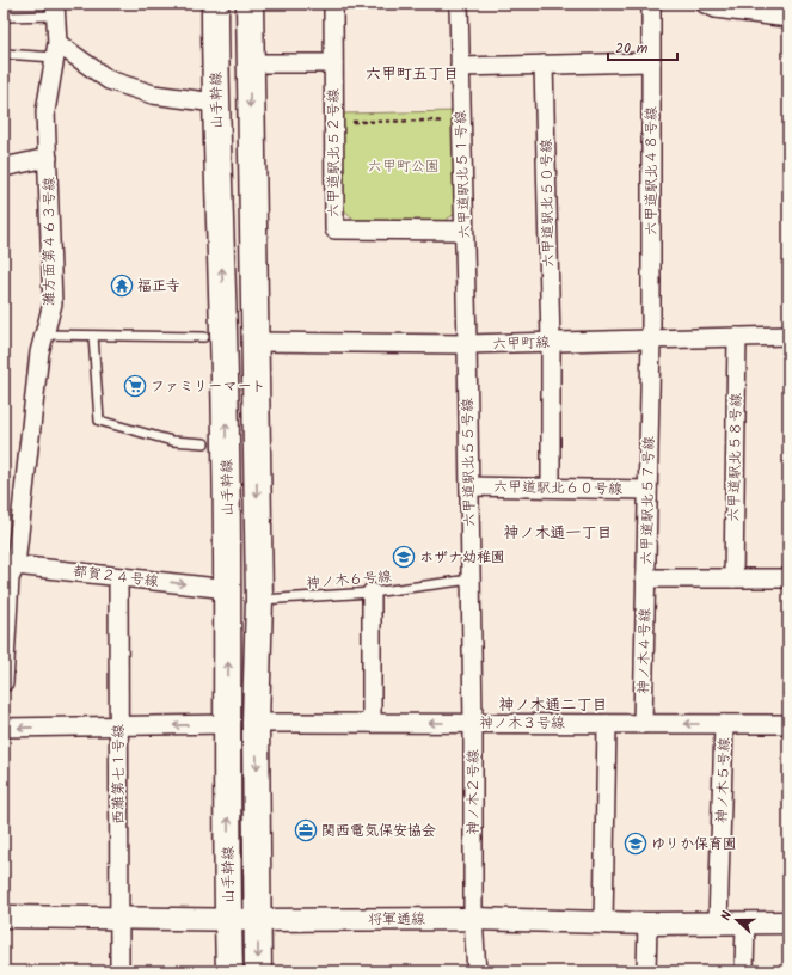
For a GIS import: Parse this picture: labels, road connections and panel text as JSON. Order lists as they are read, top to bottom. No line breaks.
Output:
{"streets":{"main road":["山手幹線"],"street":["六甲道駅北５２号線","六甲道駅北４８号線","六甲道駅北５１号線","六甲道駅北５０号線","灘方面第４６３号線","六甲町線","六甲道駅北５８号線","六甲道駅北５５号線","六甲道駅北６０号線","六甲道駅北５７号線","都賀２４号線","神ノ木４号線","神ノ木３号線","西灘第七１号線","神ノ木５号線","神ノ木２号線","将軍通線"],"lane":["神ノ木６号線"]},"crossings":[["山手幹線","六甲町線"],["山手幹線","都賀２４号線"],["山手幹線","神ノ木６号線"],["山手幹線","神ノ木３号線"],["山手幹線","将軍通線"],["六甲道駅北５２号線","六甲道駅北５１号線"],["六甲道駅北４８号線","六甲町線"],["六甲道駅北４８号線","六甲道駅北５７号線"],["六甲道駅北５１号線","六甲町線"],["六甲道駅北５１号線","六甲道駅北５５号線"],["六甲道駅北５０号線","六甲町線"],["六甲道駅北５０号線","六甲道駅北６０号線"],["灘方面第４６３号線","都賀２４号線"],["六甲町線","六甲道駅北５８号線"],["六甲町線","六甲道駅北５５号線"],["六甲町線","六甲道駅北５７号線"],["六甲道駅北５８号線","六甲道駅北５７号線"],["六甲道駅北５５号線","六甲道駅北６０号線"],["六甲道駅北５５号線","神ノ木６号線"],["六甲道駅北５５号線","神ノ木２号線"],["六甲道駅北６０号線","六甲道駅北５７号線"],["六甲道駅北５７号線","神ノ木４号線"],["都賀２４号線","西灘第七１号線"],["神ノ木６号線","神ノ木２号線"],["神ノ木４号線","神ノ木３号線"],["神ノ木３号線","神ノ木５号線"],["神ノ木３号線","神ノ木２号線"],["西灘第七１号線","将軍通線"],["神ノ木５号線","将軍通線"],["神ノ木２号線","将軍通線"]],"districts":["六甲町五丁目","神ノ木通一丁目","神ノ木通二丁目"],"parks":["六甲町公園"],"places":{"temple":["福正寺"],"supermarket":["ファミリーマート"],"school or university":["ホザナ幼稚園","ゆりか保育園"],"office":["関西電気保安協会"]},"scale_bar":"20 m","north":"left"}
